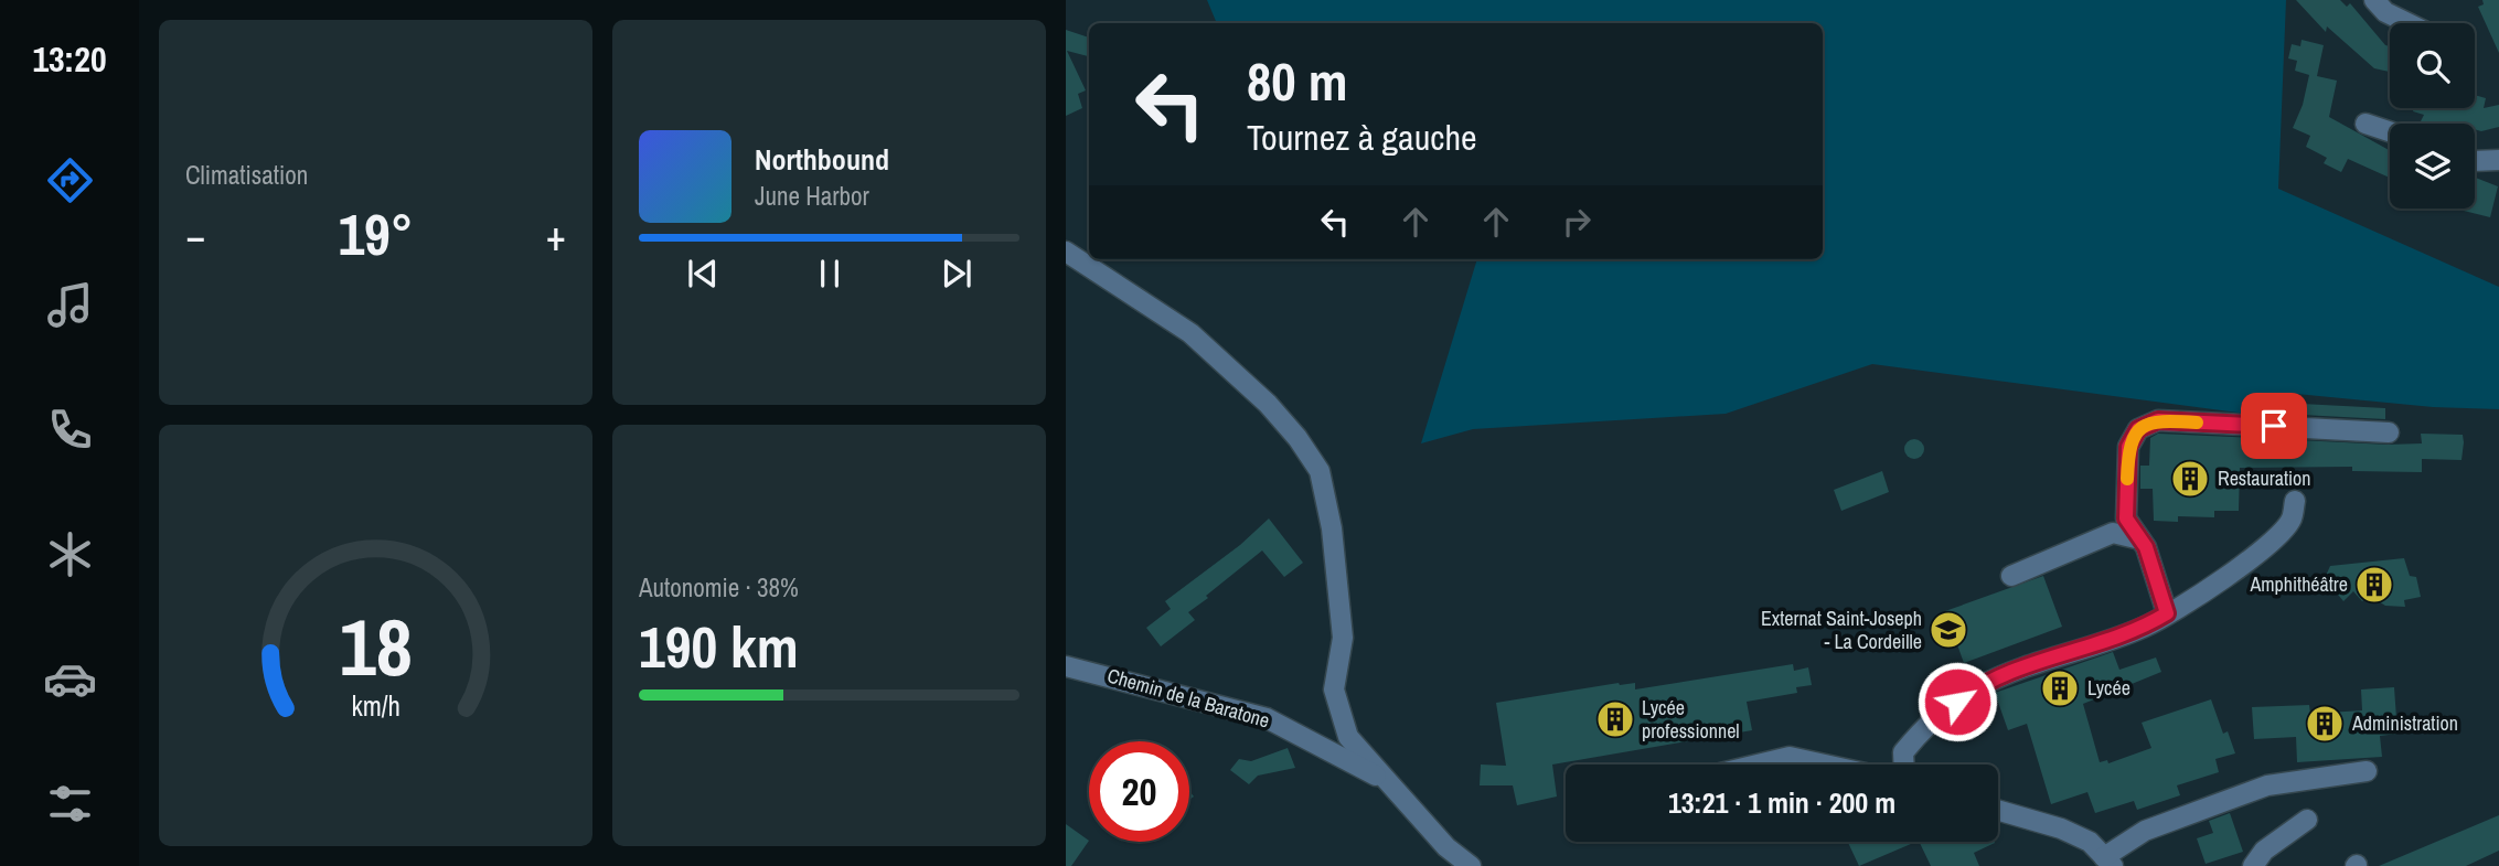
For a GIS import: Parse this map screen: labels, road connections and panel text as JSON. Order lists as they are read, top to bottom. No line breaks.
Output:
{"streets":{"street":["Chemin de la Baratone"]},"places":{"building":["Restauration","Amphithéâtre","Lycée","Lycée professionnel","Administration"],"school or university":["Externat Saint-Joseph - La Cordeille"]},"page":{"tabs":"13:20","tile":["Climatisation",["Autonomie · 38%","190 km"]],"turn":["80 m","Tournez à gauche"],"song":["Northbound","June Harbor"],"heat":["−","19°","+"],"limit":"20","trip":"13:21 · 1 min · 200 m","gauge":["18","km/h"]}}
